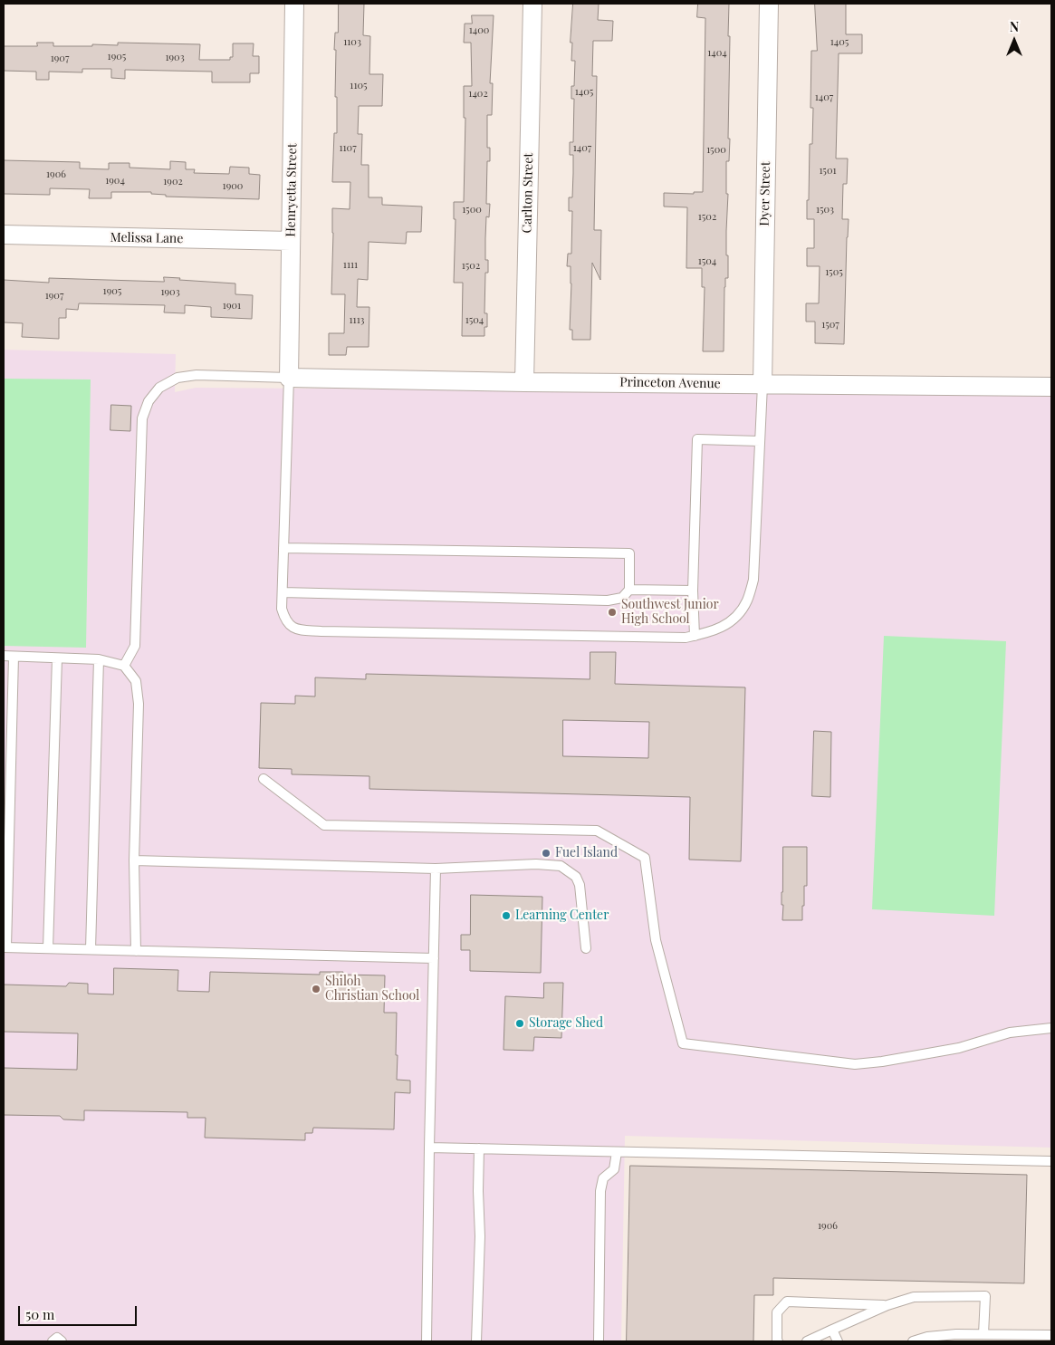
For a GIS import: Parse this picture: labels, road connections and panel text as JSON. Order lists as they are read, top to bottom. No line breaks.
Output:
{"streets":{"street":["Henryetta Street","Carlton Street","Dyer Street","Melissa Lane","Princeton Avenue"]},"crossings":[["Henryetta Street","Melissa Lane"],["Henryetta Street","Princeton Avenue"],["Carlton Street","Princeton Avenue"],["Dyer Street","Princeton Avenue"]],"places":["Southwest Junior High School","Fuel Island","Learning Center","Shiloh Christian School","Storage Shed"],"house_numbers":["1400","1103","1405","1404","1905","1903","1907","1105","1405","1402","1407","1107","1407","1500","1501","1906","1904","1902","1900","1500","1503","1502","1504","1111","1502","1505","1905","1903","1907","1901","1113","1504","1507","1906"],"scale_bar":"50 m","north":"top"}
